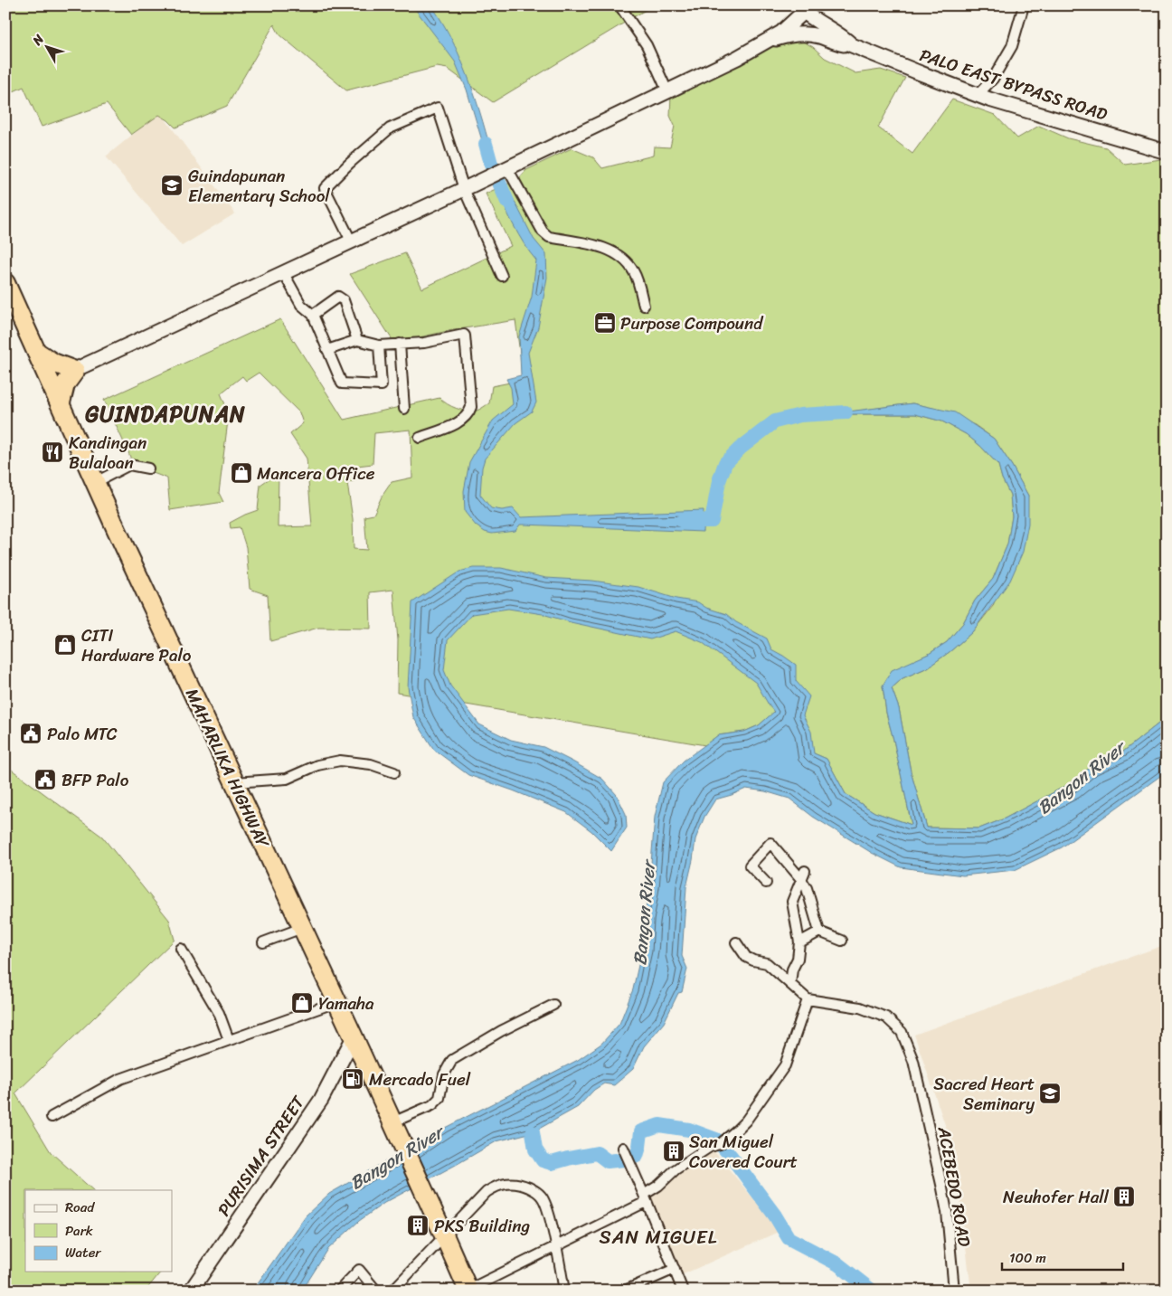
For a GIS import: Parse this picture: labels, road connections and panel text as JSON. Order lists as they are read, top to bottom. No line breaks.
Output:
{"streets":{"highway":["MAHARLIKA HIGHWAY"],"main road":["PALO EAST BYPASS ROAD","PURISIMA STREET"],"street":["ACEBEDO ROAD"]},"crossings":[["MAHARLIKA HIGHWAY","PURISIMA STREET"]],"districts":["GUINDAPUNAN","SAN MIGUEL"],"water":["Bangon River"],"places":{"school or university":["Guindapunan Elementary School","Sacred Heart Seminary"],"office":["Purpose Compound"],"restaurant":["Kandingan Bulaloan"],"shop":["Mancera Office","CITI Hardware Palo","Yamaha"],"public building":["Palo MTC","BFP Palo"],"fuel station":["Mercado Fuel"],"building":["San Miguel Covered Court","Neuhofer Hall","PKS Building"]},"legend":["Road","Park","Water"],"scale_bar":"100 m","north":"top left"}
